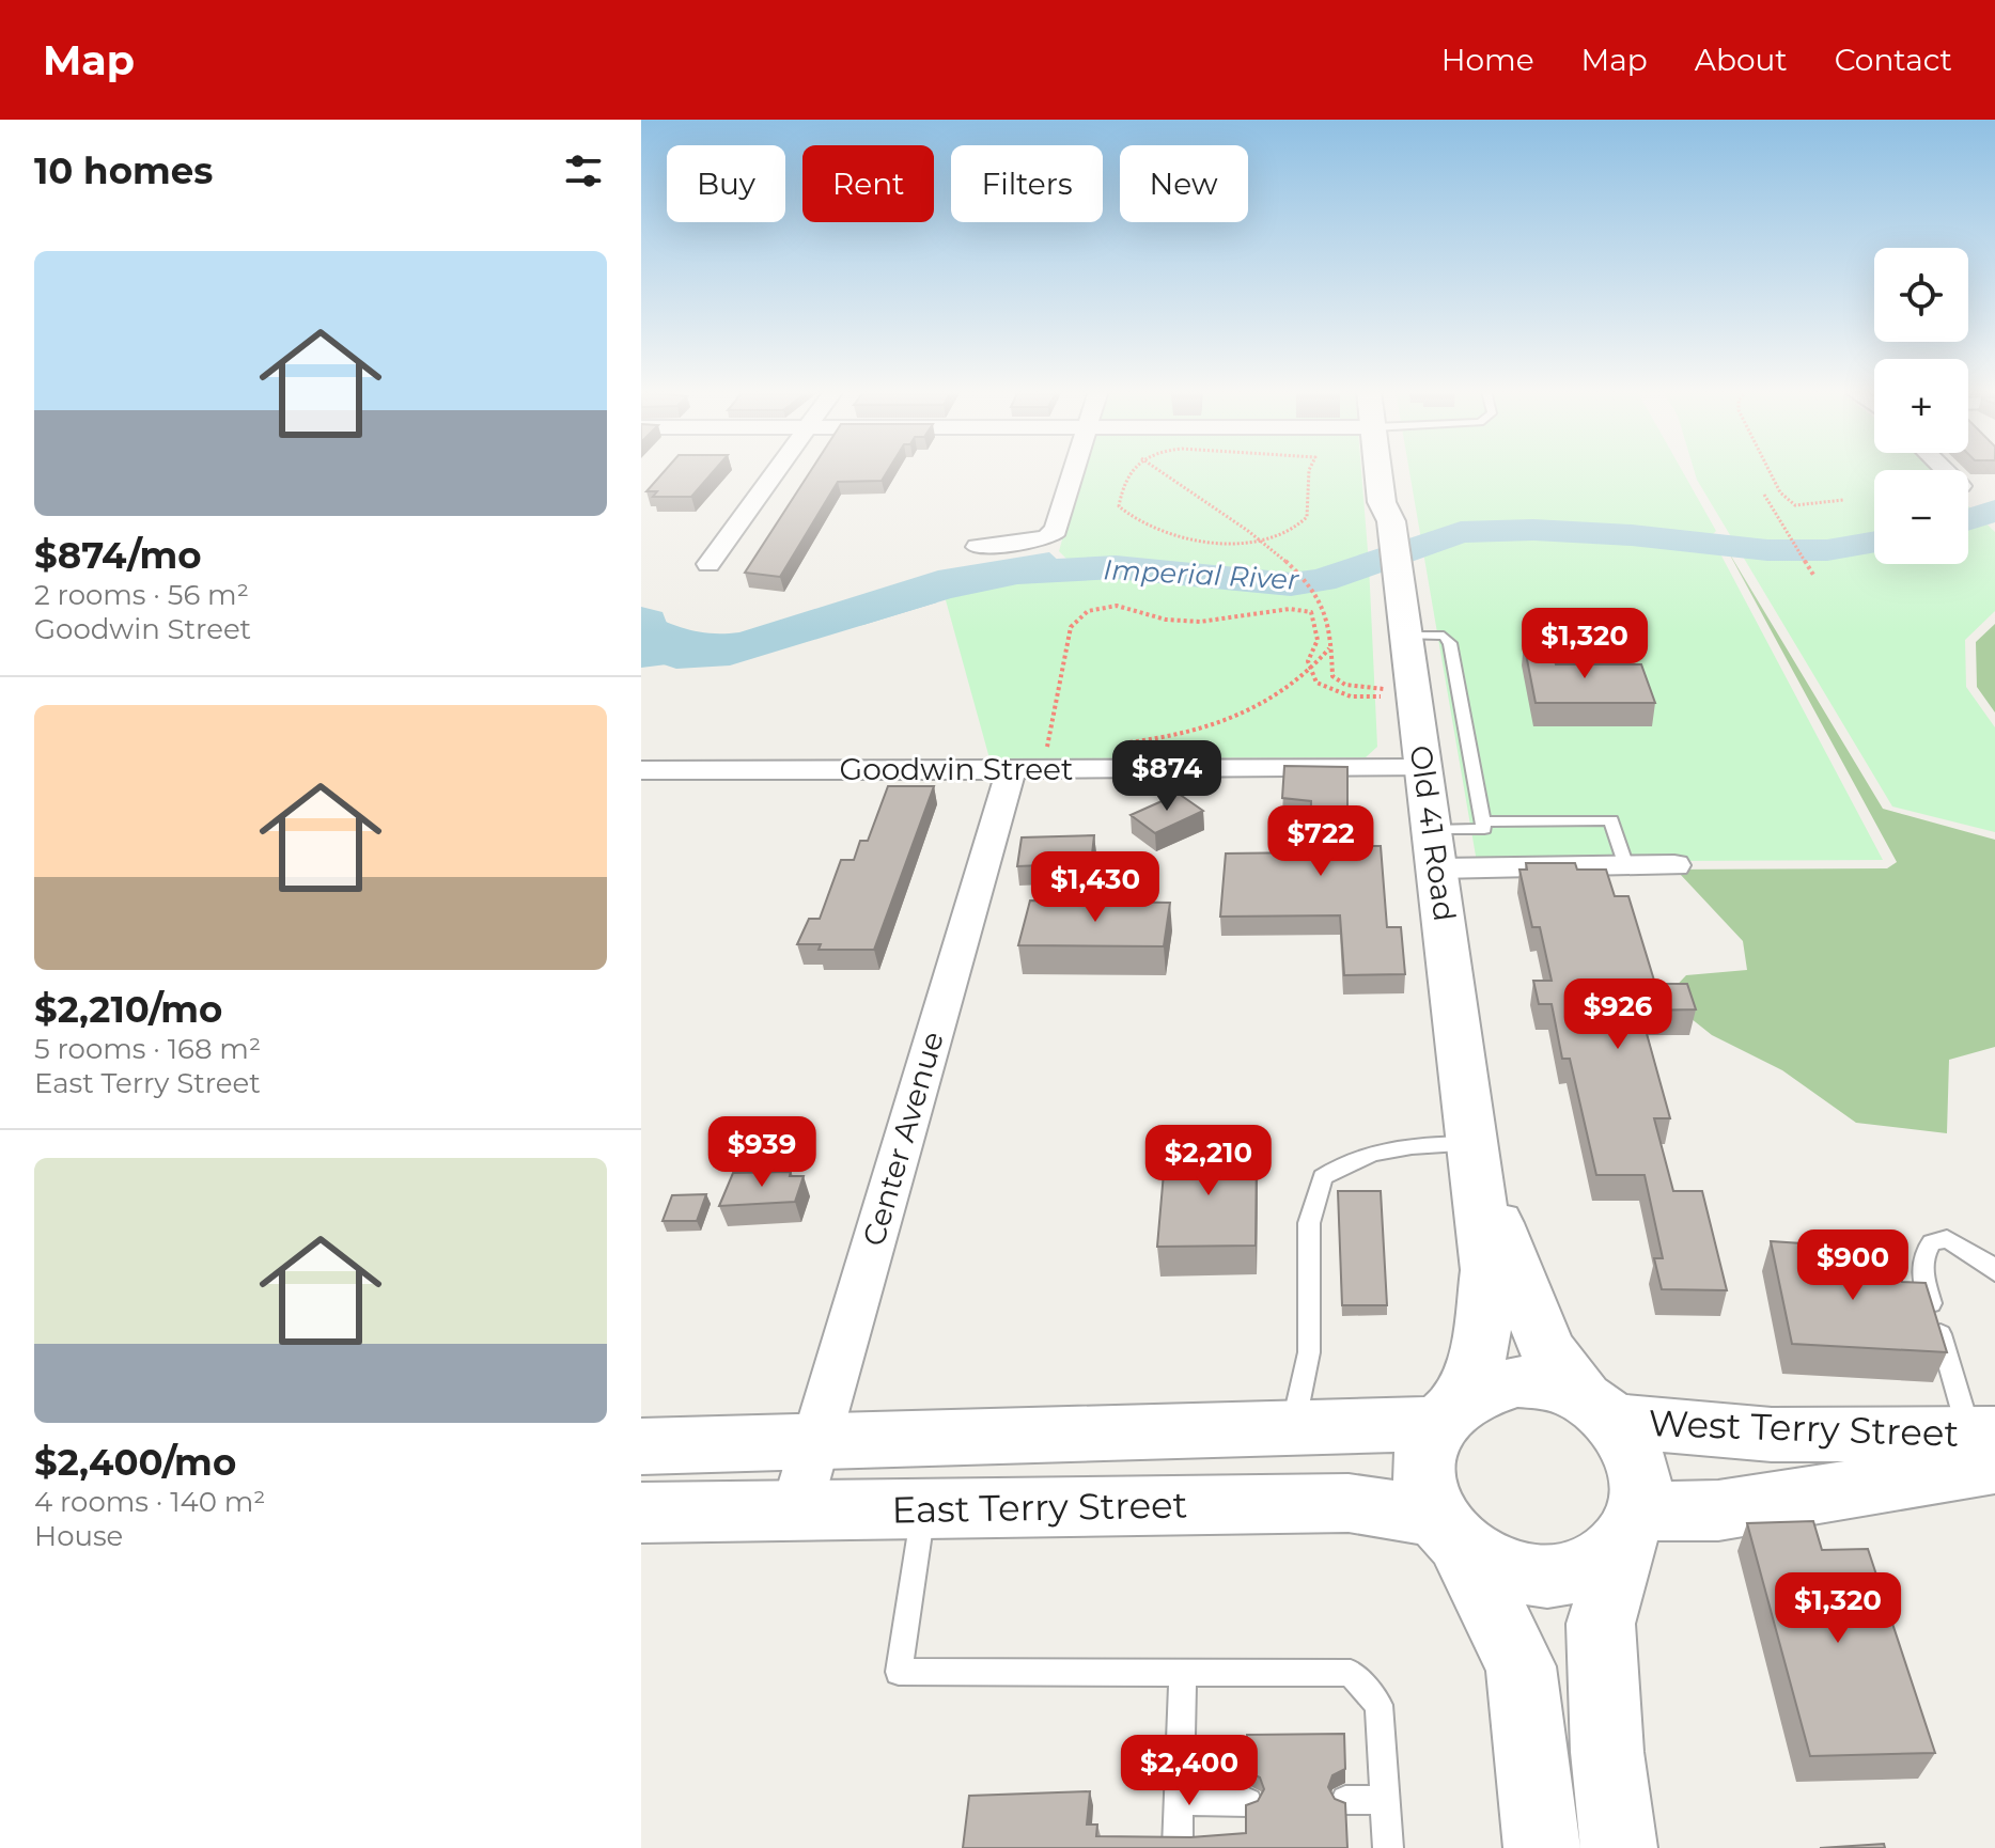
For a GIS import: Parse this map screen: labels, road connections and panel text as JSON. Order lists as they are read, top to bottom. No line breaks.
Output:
{"streets":{"street":["Goodwin Street","Old 41 Road","Center Avenue","West Terry Street","East Terry Street"]},"crossings":[["Goodwin Street","Old 41 Road"],["Goodwin Street","Center Avenue"],["Old 41 Road","West Terry Street"],["Old 41 Road","East Terry Street"],["Center Avenue","East Terry Street"],["West Terry Street","East Terry Street"]],"water":["Imperial River"],"page":{"header":"Map","nav":["Home","Map","About","Contact"],"heading":"10 homes","chip":["Buy","Rent","Filters","New"],"list":[{"name":"$874/mo","note":"2 rooms · 56 m² · Goodwin Street"},{"name":"$2,210/mo","note":"5 rooms · 168 m² · East Terry Street"},{"name":"$2,400/mo","note":"4 rooms · 140 m² · House"}],"map_buttons":["+","−"],"price":["$1,320","$874","$722","$1,430","$926","$939","$2,210","$900","$1,320","$2,400"]}}
